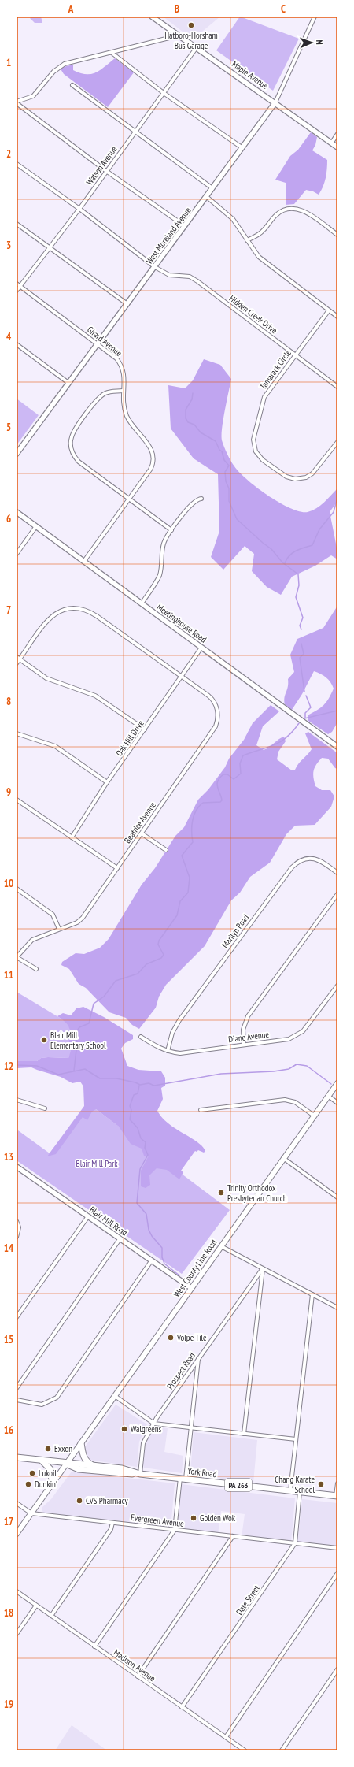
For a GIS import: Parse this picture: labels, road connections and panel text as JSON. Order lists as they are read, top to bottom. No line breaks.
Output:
{"streets":{"highway":["York Road","PA 263"],"main road":["West County Line Road"],"street":["Maple Avenue","Watson Avenue","West Moreland Avenue","Hidden Creek Drive","Girard Avenue","Tamarack Circle","Meetinghouse Road","Oak Hill Drive","Beatrice Avenue","Marilyn Road","Diane Avenue","Blair Mill Road","Prospect Road","Evergreen Avenue","Date Street","Madison Avenue"]},"crossings":[["Maple Avenue","Watson Avenue"],["Maple Avenue","West Moreland Avenue"],["Watson Avenue","Hidden Creek Drive"],["Watson Avenue","Girard Avenue"],["West Moreland Avenue","Hidden Creek Drive"],["West Moreland Avenue","Girard Avenue"],["Hidden Creek Drive","Tamarack Circle"],["Girard Avenue","Meetinghouse Road"],["Meetinghouse Road","Oak Hill Drive"],["Oak Hill Drive","Beatrice Avenue"],["Marilyn Road","Diane Avenue"],["Blair Mill Road","West County Line Road"],["West County Line Road","York Road"],["West County Line Road","PA 263"],["West County Line Road","Evergreen Avenue"],["Prospect Road","York Road"],["York Road","PA 263"],["York Road","Date Street"],["Evergreen Avenue","Date Street"],["Date Street","Madison Avenue"]],"parks":["Blair Mill Park"],"places":["Hatboro-Horsham Bus Garage","Blair Mill Elementary School","Trinity Orthodox Presbyterian Church","Volpe Tile","Walgreens","Exxon","Lukoil","Dunkin'","Chang Karate School","CVS Pharmacy","Golden Wok"],"north":"right","grid":{"columns":["A","B","C"],"rows":["1","2","3","4","5","6","7","8","9","10","11","12","13","14","15","16","17","18","19"]}}
